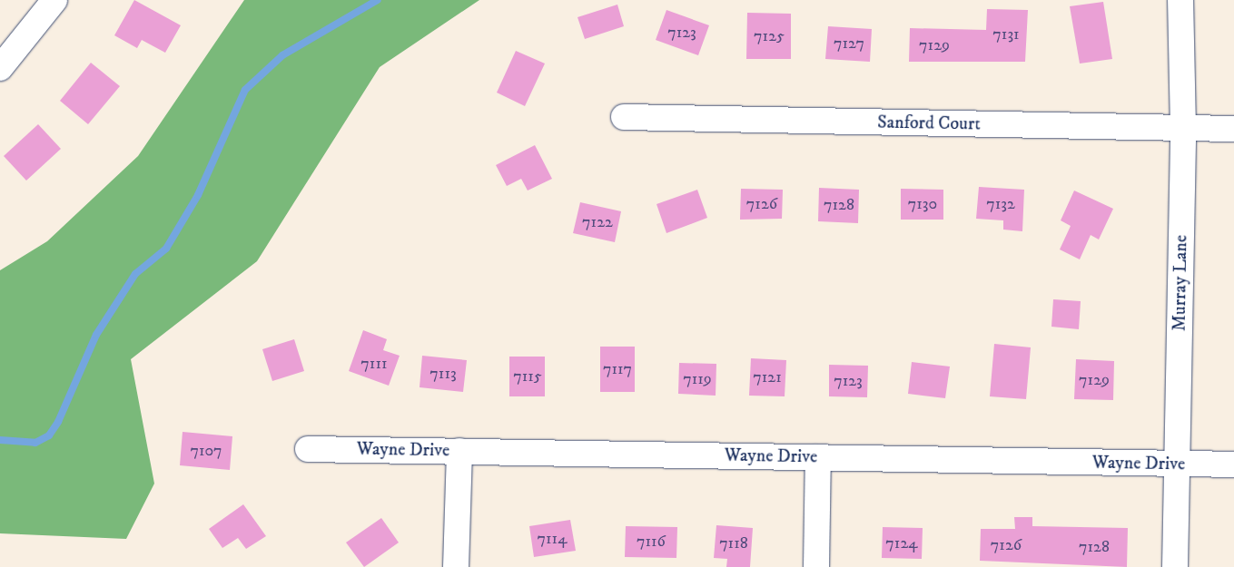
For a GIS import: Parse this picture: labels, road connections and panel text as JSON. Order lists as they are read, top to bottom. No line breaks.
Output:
{"streets":{"street":["Sanford Court","Murray Lane","Wayne Drive"]},"crossings":[["Sanford Court","Murray Lane"],["Murray Lane","Wayne Drive"]],"house_numbers":["7123","7131","7125","7127","7129","7126","7130","7132","7128","7122","7111","7117","7113","7115","7121","7119","7129","7123","7107","7114","7116","7118","7124","7126","7128"]}
